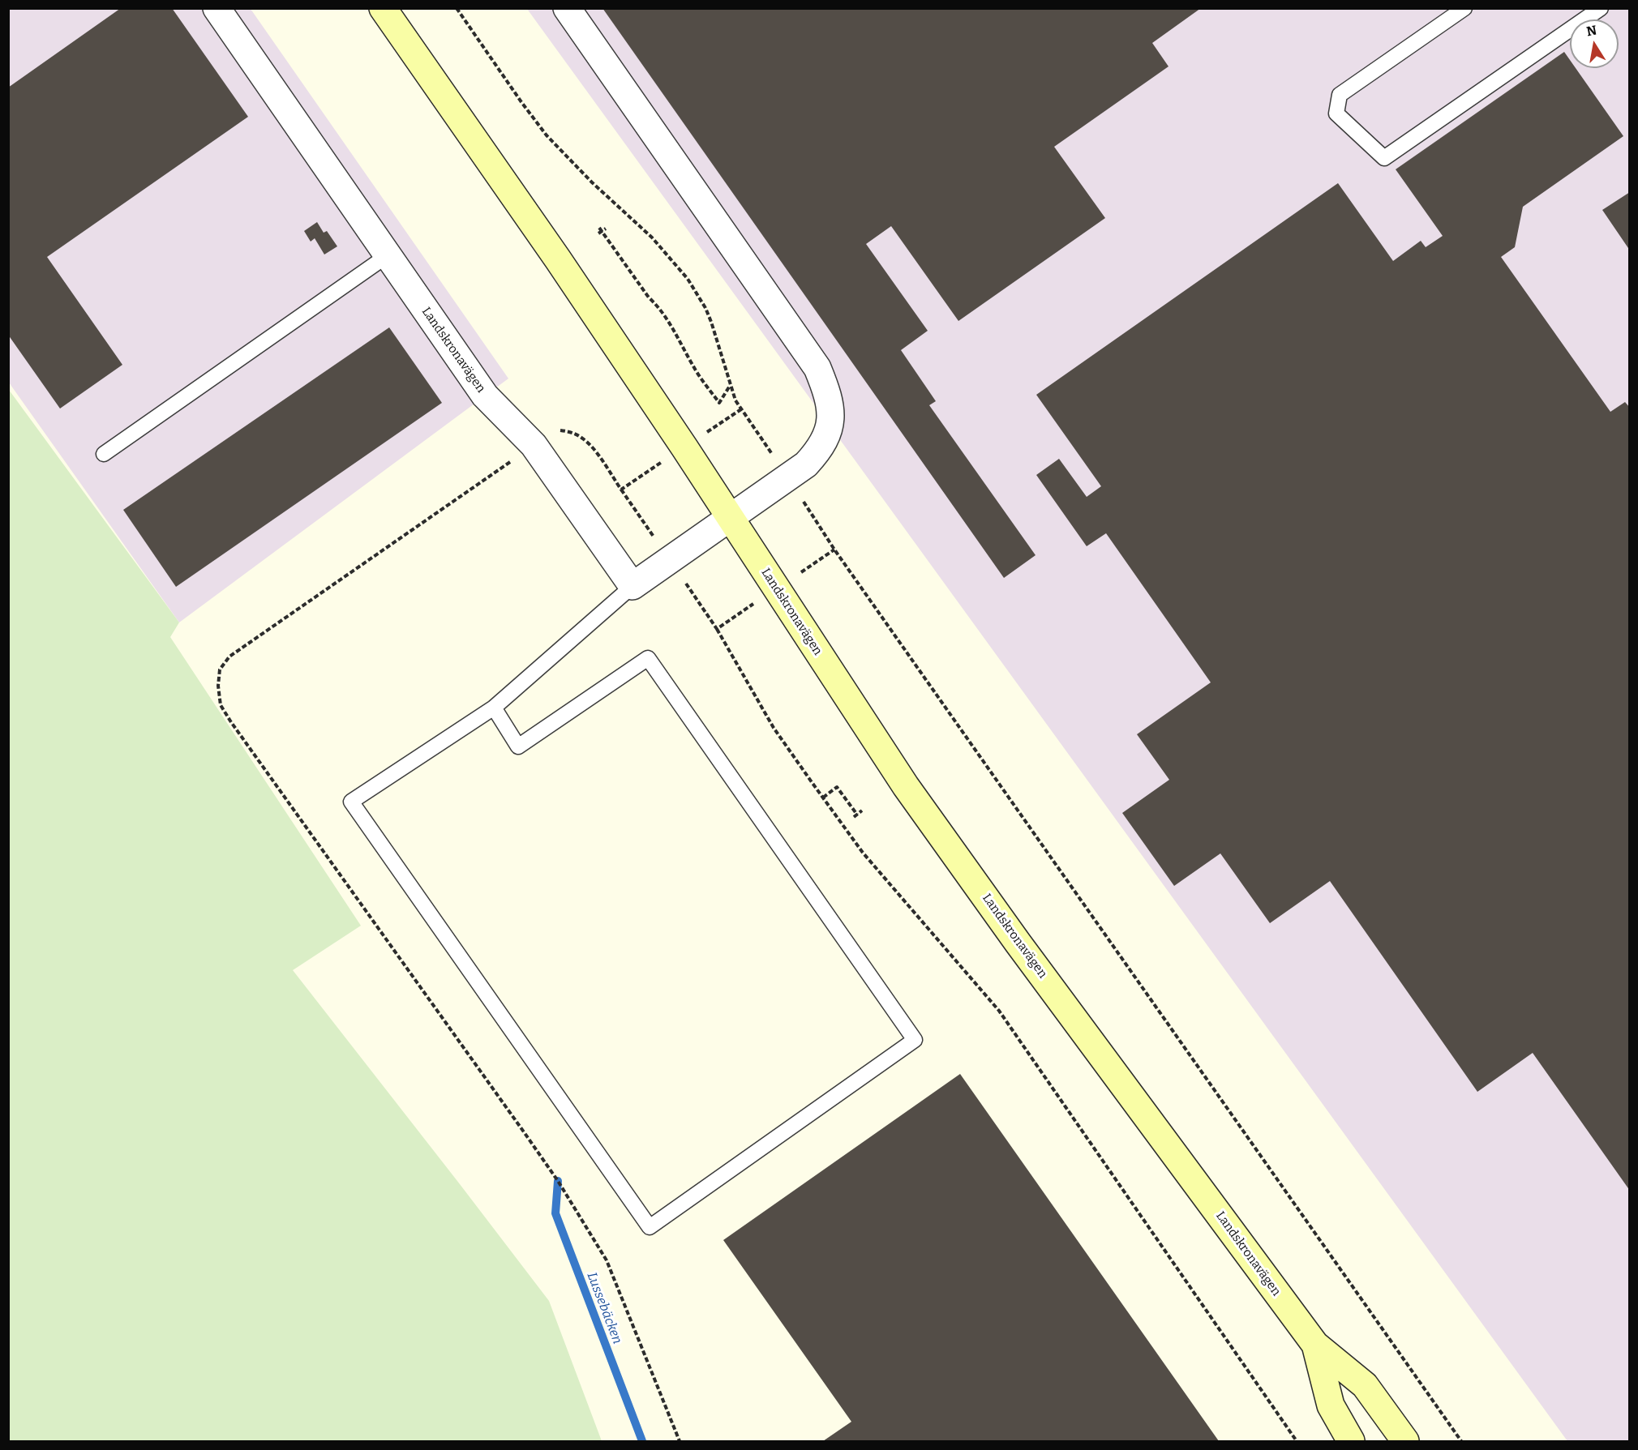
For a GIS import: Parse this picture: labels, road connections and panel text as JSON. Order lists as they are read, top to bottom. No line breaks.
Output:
{"streets":{"main road":["Landskronavägen"]},"water":["Lussebäcken"],"north":"top"}
